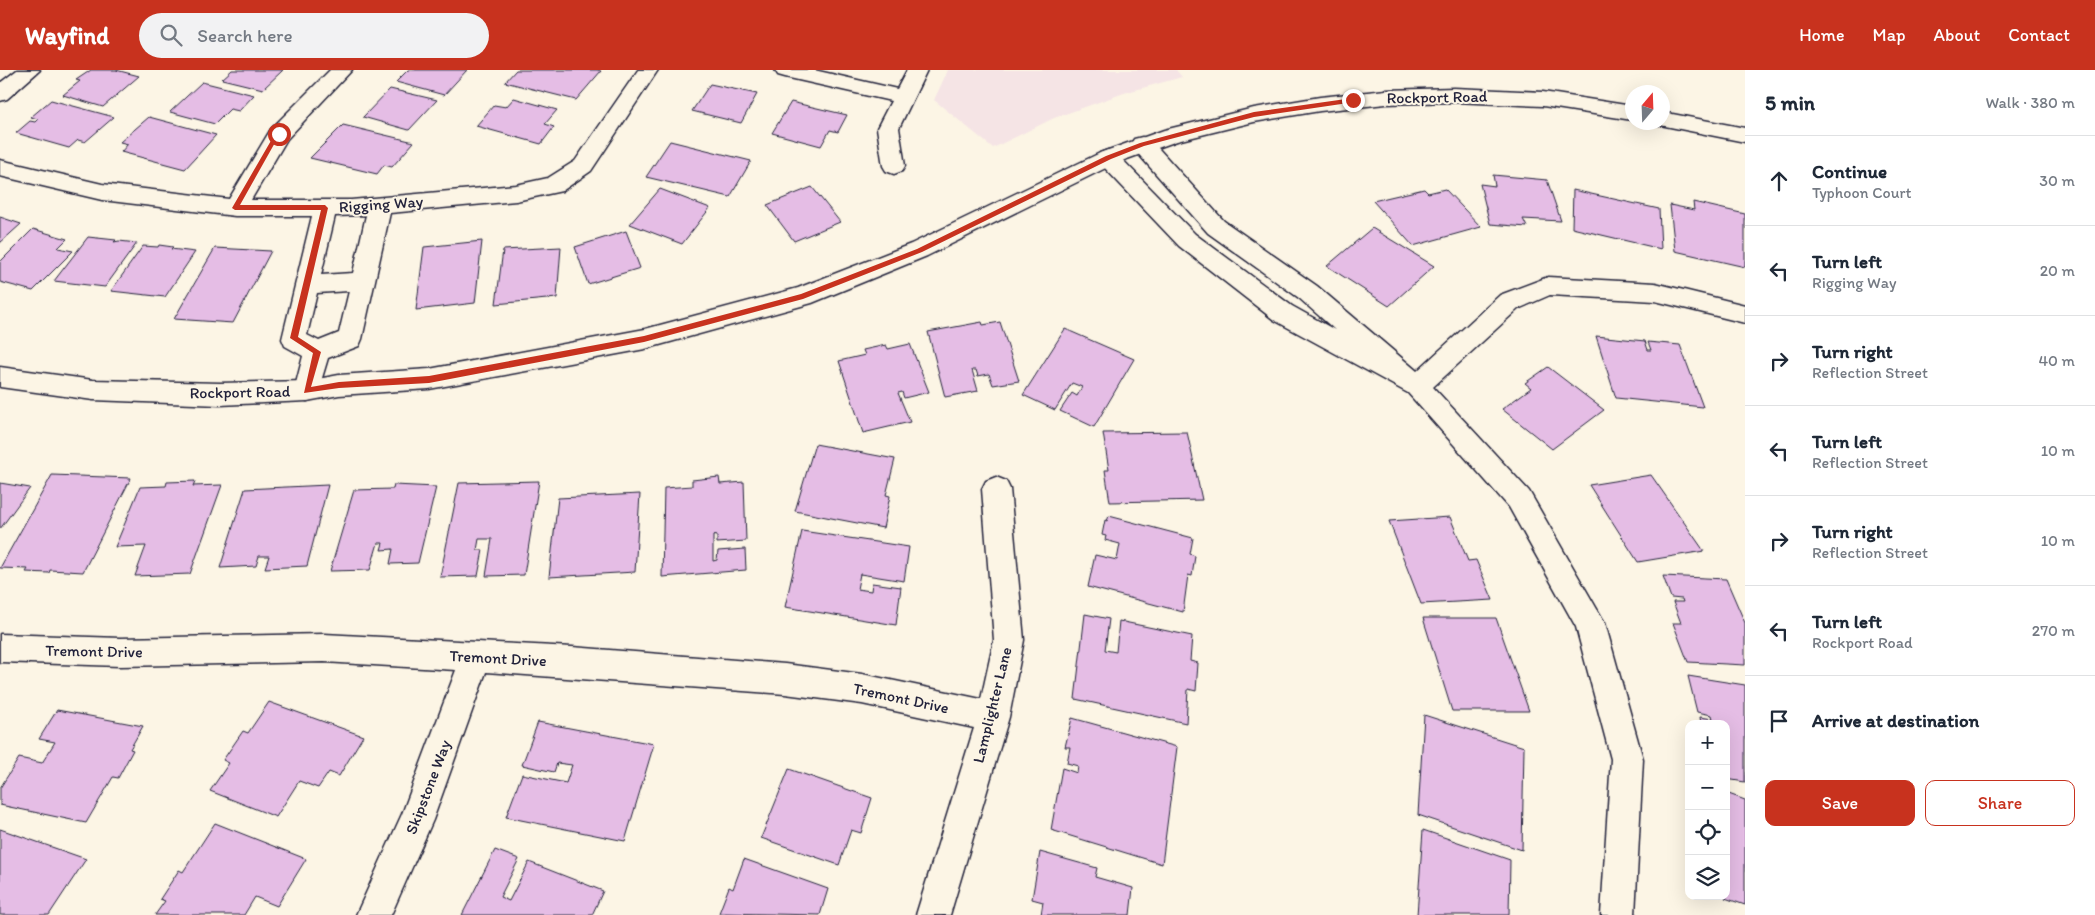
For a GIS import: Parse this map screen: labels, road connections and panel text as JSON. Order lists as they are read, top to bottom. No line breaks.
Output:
{"streets":{"street":["Rockport Road","Rigging Way","Tremont Drive","Lamplighter Lane","Skipstone Way"]},"crossings":[["Tremont Drive","Lamplighter Lane"],["Tremont Drive","Skipstone Way"]],"north":"top","page":{"header":"Wayfind","search":"Search here","nav":["Home","Map","About","Contact"],"heading":["5 min","Walk · 380 m"],"list":[["Continue","Typhoon Court","30 m"],["Turn left","Rigging Way","20 m"],["Turn right","Reflection Street","40 m"],["Turn left","Reflection Street","10 m"],["Turn right","Reflection Street","10 m"],["Turn left","Rockport Road","270 m"],"Arrive at destination"],"map_buttons":["+","−"],"buttons":["Save","Share"]}}
